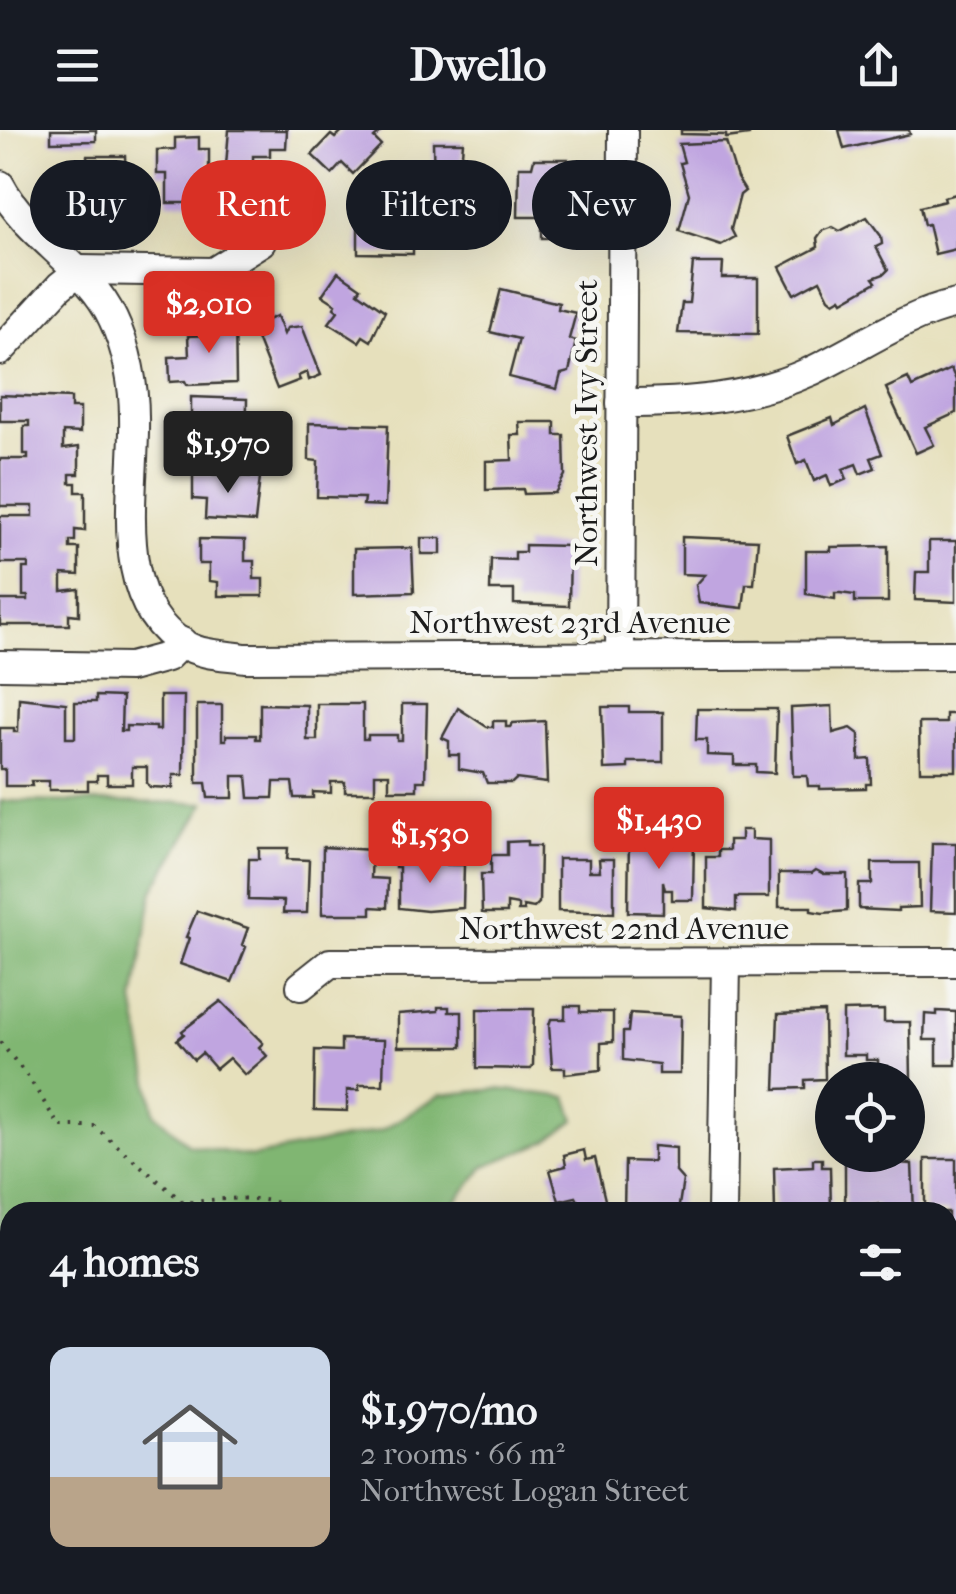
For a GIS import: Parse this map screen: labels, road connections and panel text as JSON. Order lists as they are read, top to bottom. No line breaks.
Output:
{"streets":{"street":["Northwest Ivy Street","Northwest 23rd Avenue","Northwest 22nd Avenue"]},"crossings":[["Northwest Ivy Street","Northwest 23rd Avenue"]],"page":{"header":"Dwello","chip":["Buy","Rent","Filters","New"],"price":["$2,010","$1,970","$1,430","$1,530"],"heading":"4 homes","list":[{"name":"$1,970/mo","note":"2 rooms · 66 m² · Northwest Logan Street"}]}}
